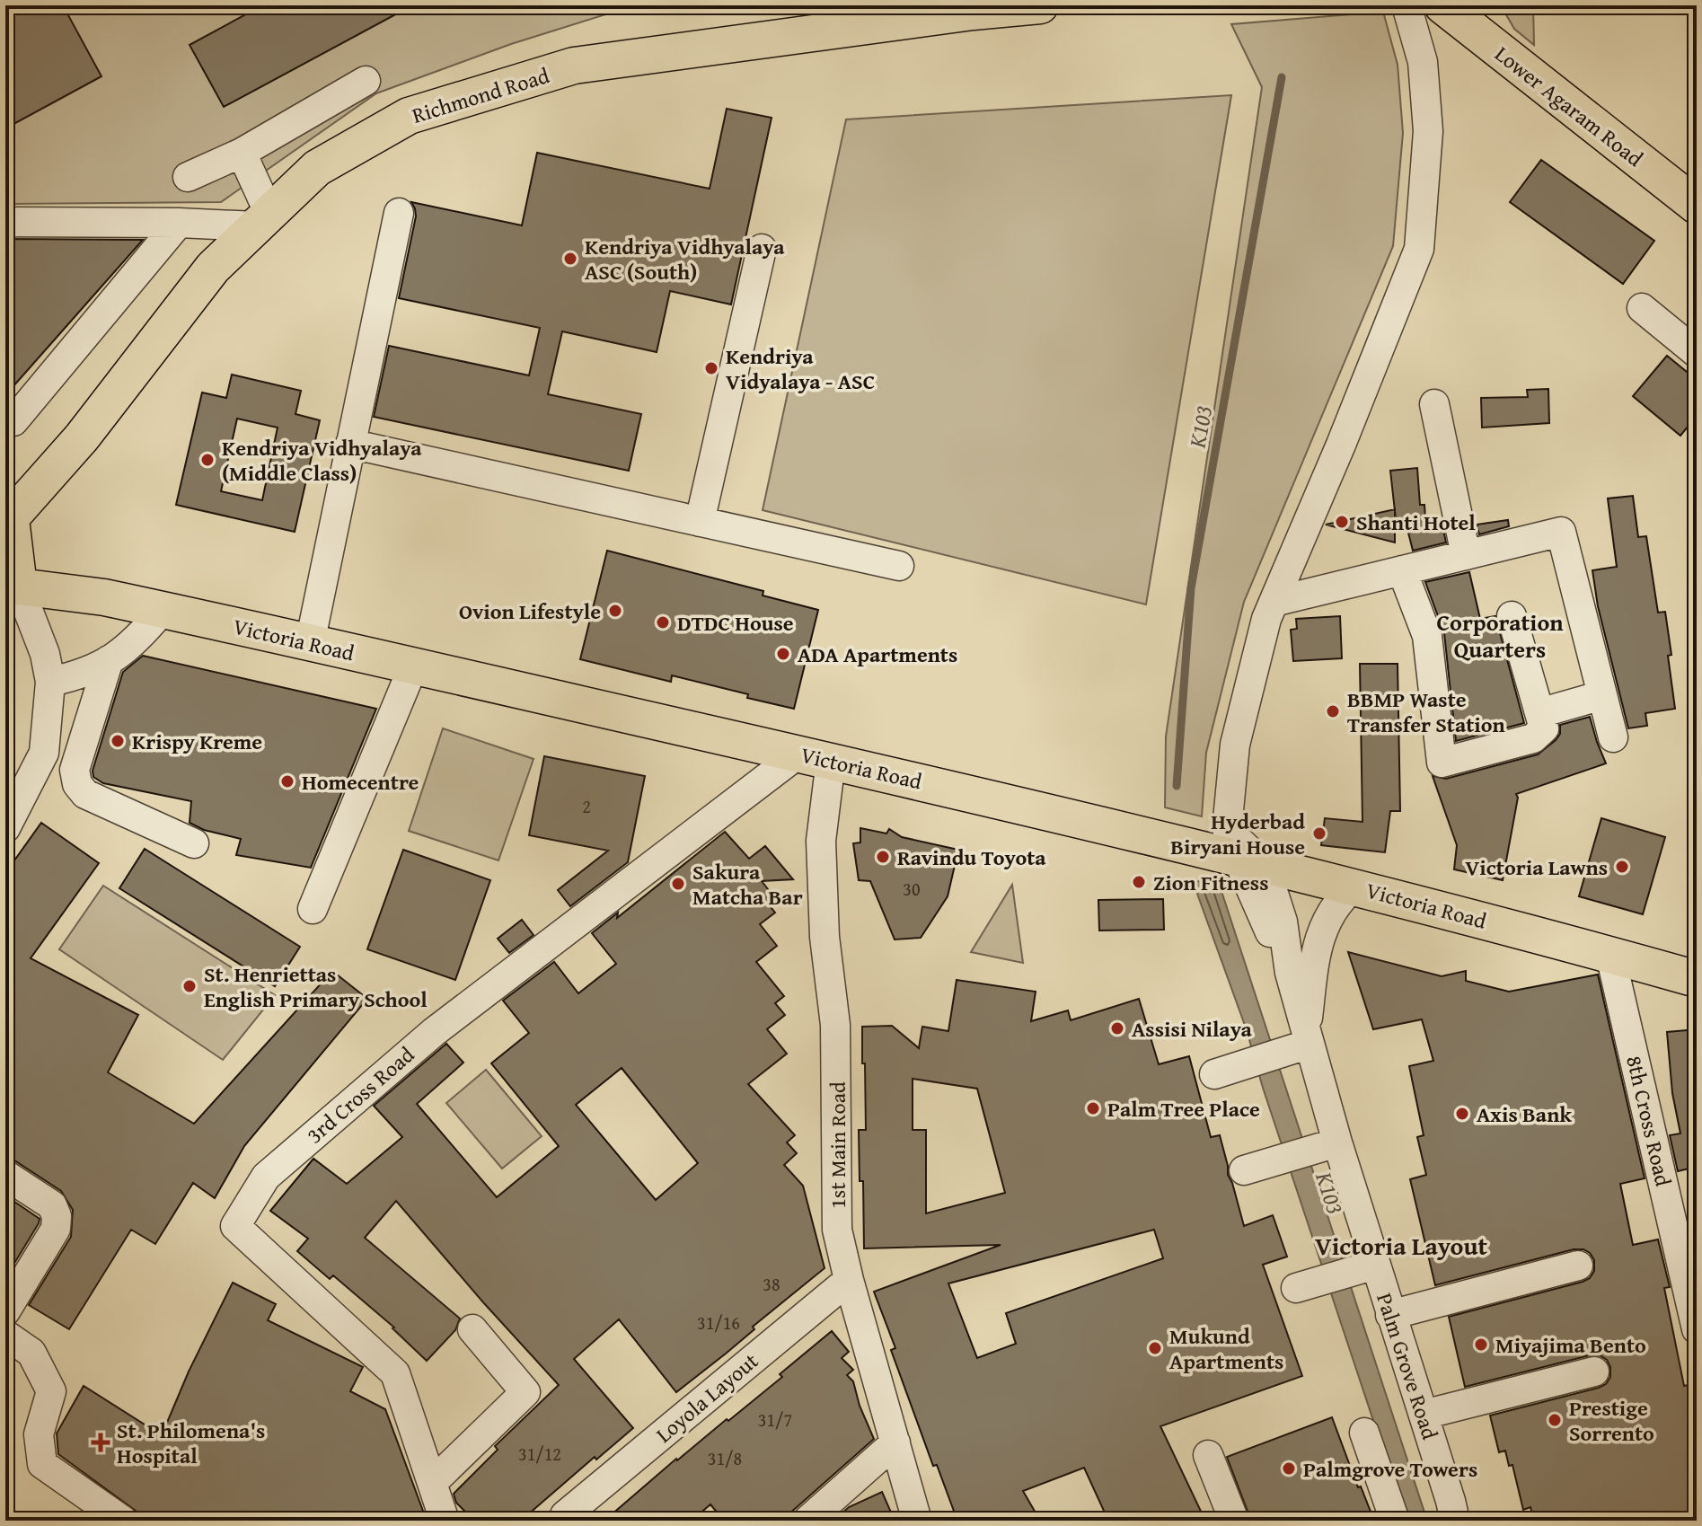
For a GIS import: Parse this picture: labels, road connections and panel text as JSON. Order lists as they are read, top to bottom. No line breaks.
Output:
{"streets":{"main road":["Richmond Road","Lower Agaram Road","Victoria Road"],"street":["3rd Cross Road","8th Cross Road","1st Main Road","Palm Grove Road","Loyola Layout"]},"crossings":[["Victoria Road","3rd Cross Road"],["Victoria Road","8th Cross Road"],["Victoria Road","1st Main Road"],["Victoria Road","Palm Grove Road"],["3rd Cross Road","1st Main Road"],["1st Main Road","Loyola Layout"]],"districts":["Corporation Quarters","Victoria Layout"],"water":["K103"],"places":{"other":["Kendriya Vidhyalaya ASC (South)","Kendriya Vidyalaya - ASC","Kendriya Vidhyalaya (Middle Class)","Shanti Hotel","Ovion Lifestyle","DTDC House","ADA Apartments","BBMP Waste Transfer Station","Krispy Kreme","Homecentre","Hyderbad Biryani House","Ravindu Toyota","Victoria Lawns","Zion Fitness","Sakura Matcha Bar","St. Henriettas English Primary School","Assisi Nilaya","Palm Tree Place","Axis Bank","Miyajima Bento","Mukund Apartments","Prestige Sorrento","Palmgrove Towers"],"health":["St. Philomena's Hospital"]},"house_numbers":["2","30","38","31/16","31/7","31/12","31/8"]}
